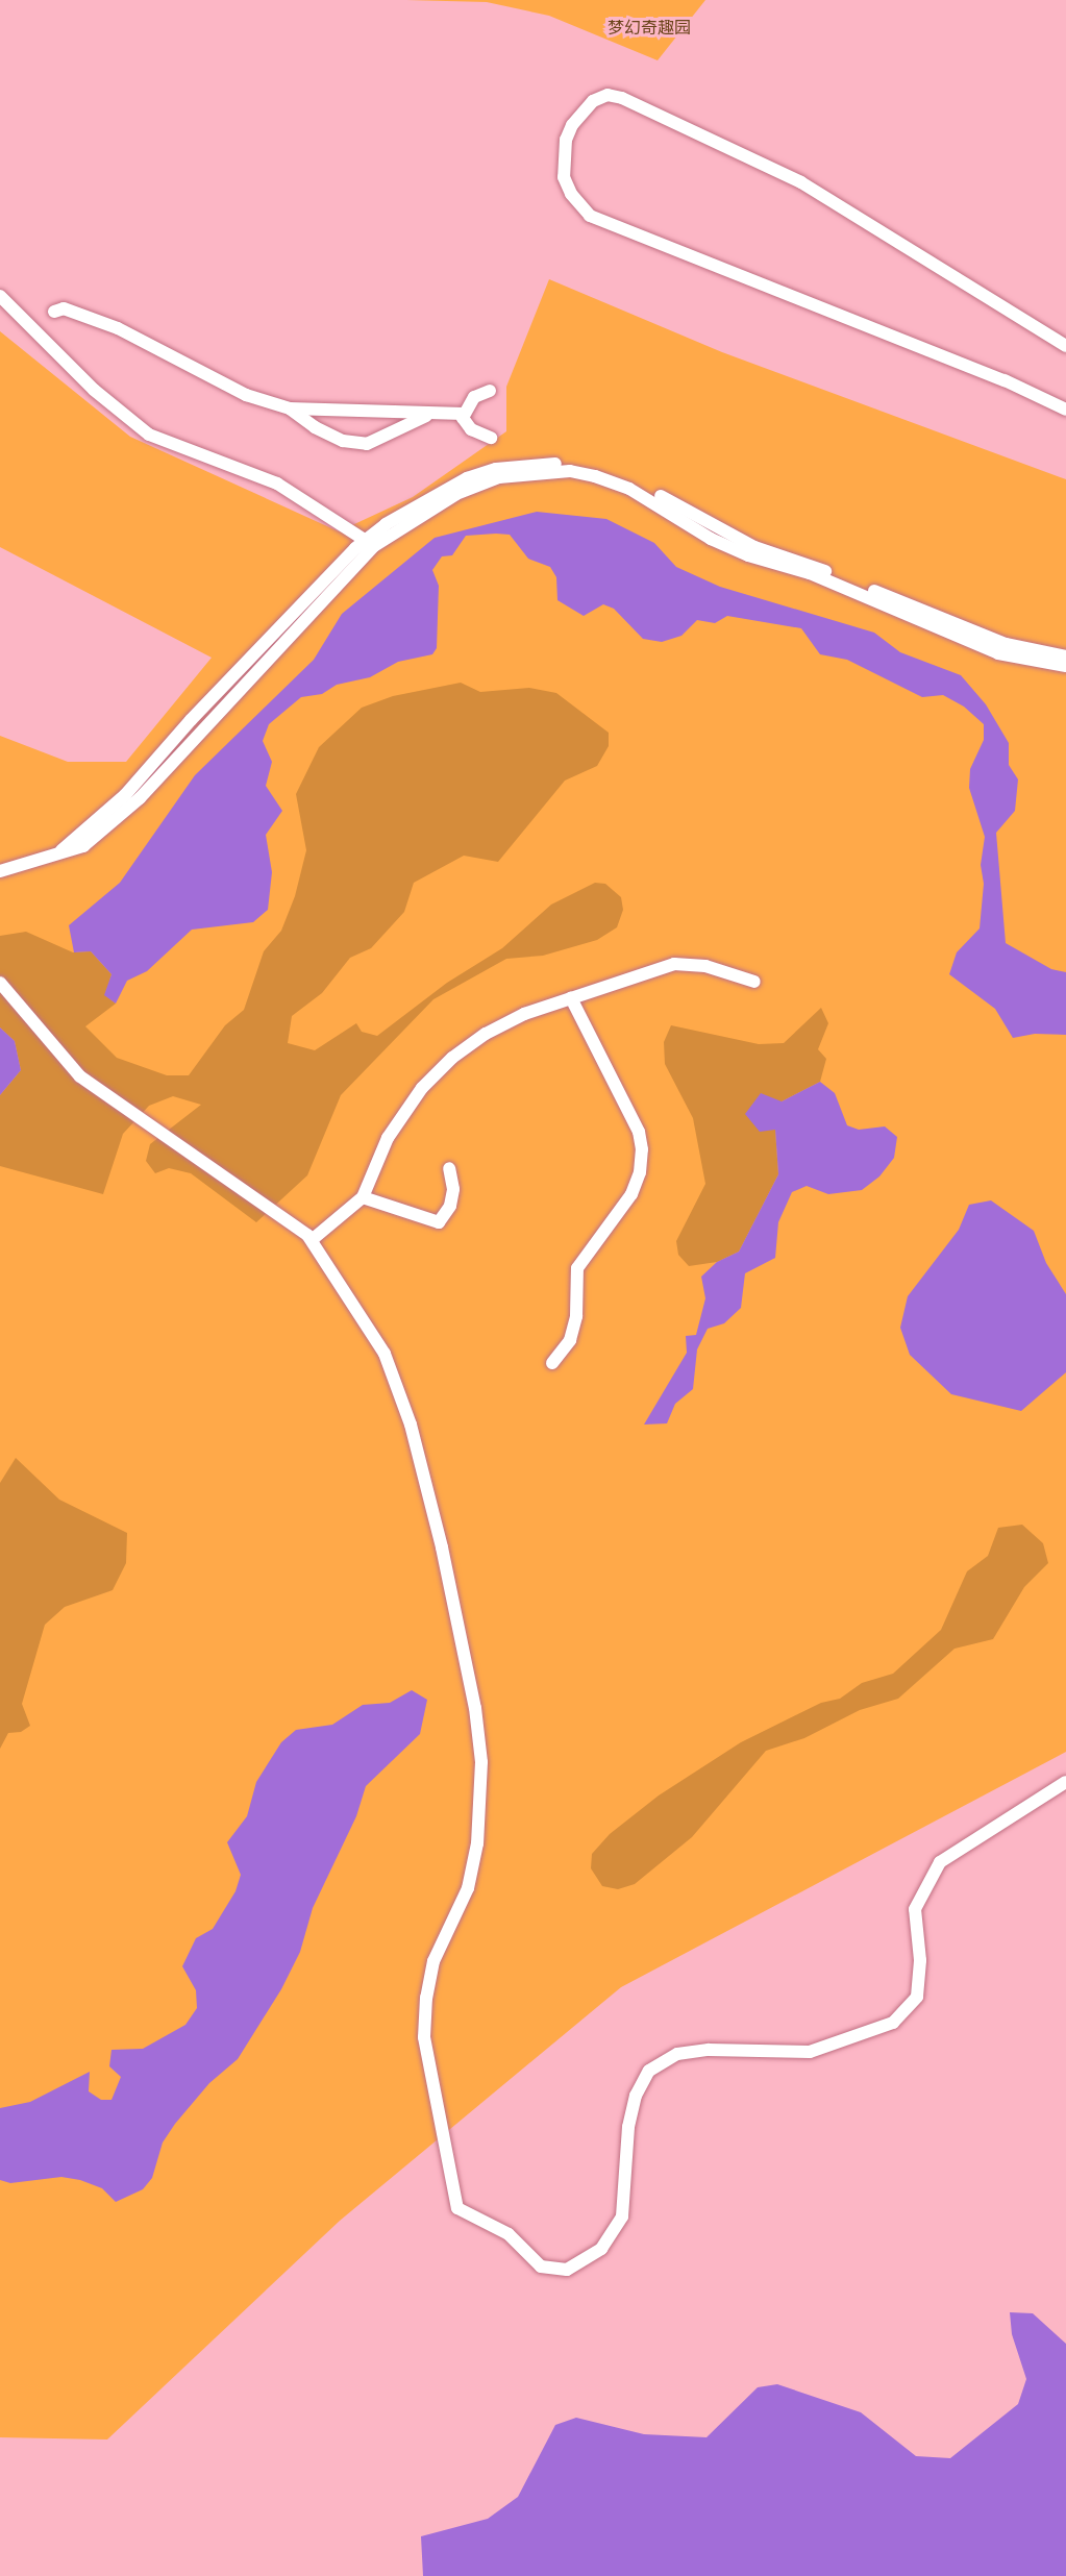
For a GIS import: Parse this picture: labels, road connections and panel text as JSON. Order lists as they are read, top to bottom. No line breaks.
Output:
{"parks":["梦幻奇趣园"]}
